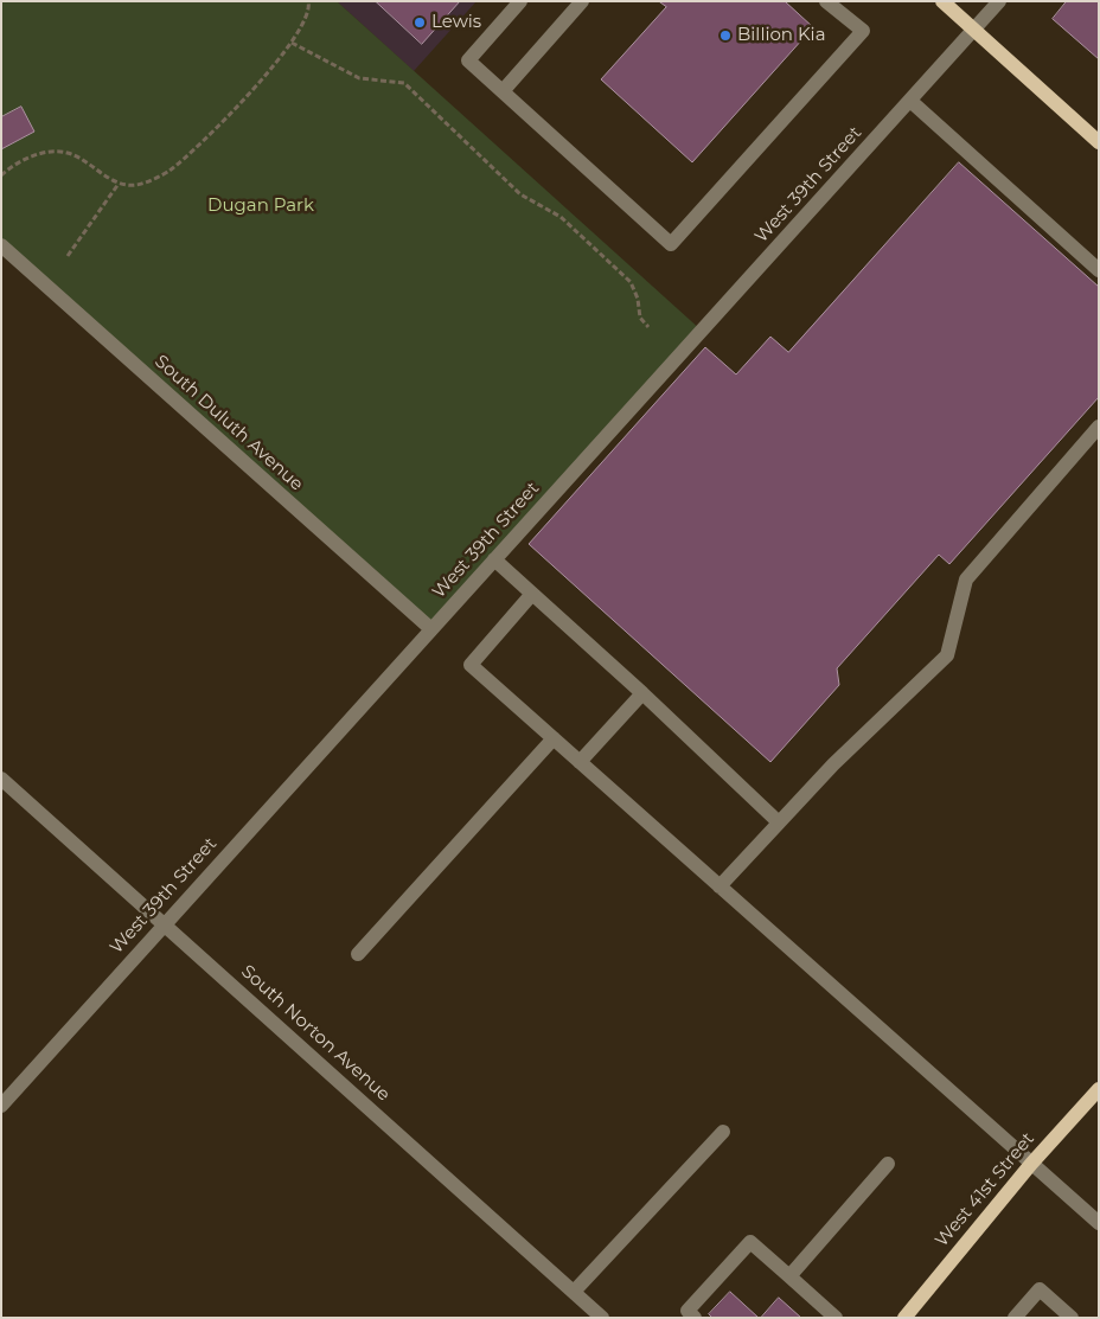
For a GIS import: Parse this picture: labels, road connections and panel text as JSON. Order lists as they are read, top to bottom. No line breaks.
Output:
{"streets":{"main road":["West 41st Street"],"street":["West 39th Street","South Duluth Avenue","South Norton Avenue"]},"crossings":[["West 39th Street","South Duluth Avenue"],["West 39th Street","South Norton Avenue"]],"parks":["Dugan Park"],"places":["Lewis","Billion Kia"]}
